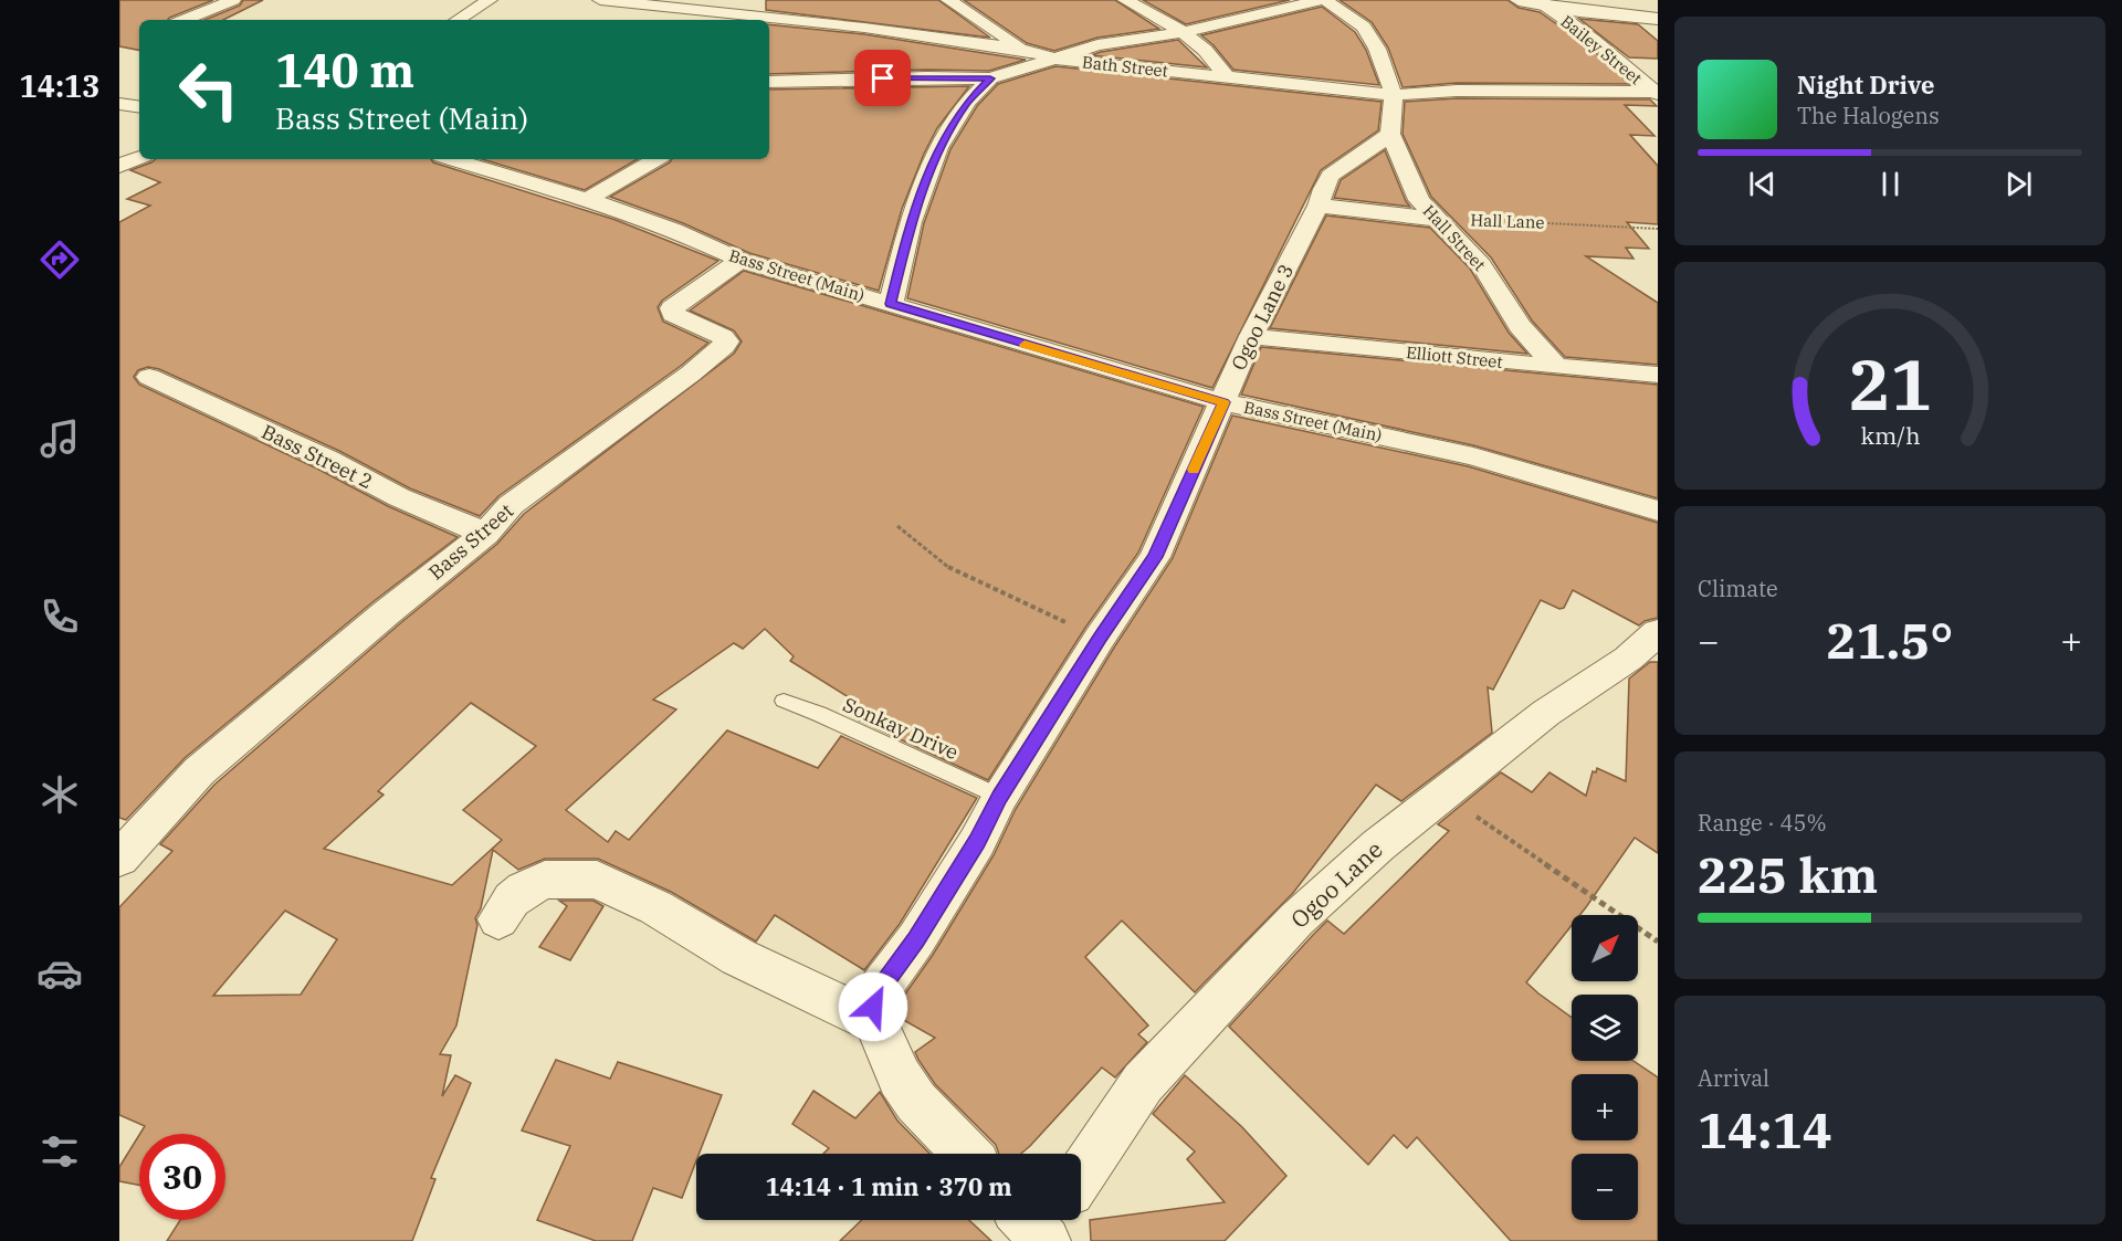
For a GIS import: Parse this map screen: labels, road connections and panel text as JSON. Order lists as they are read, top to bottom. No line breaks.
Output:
{"streets":{"street":["Bailey Street","Bath Street","Hall Street","Bass Street (Main)","Ogoo Lane 3","Elliott Street","Bass Street 2","Bass Street","Ogoo Lane"],"lane":["Sonkay Drive"],"path":["Hall Lane"]},"crossings":[["Bailey Street","Bath Street"],["Bath Street","Hall Street"],["Hall Lane","Hall Street"],["Hall Street","Ogoo Lane 3"],["Hall Street","Elliott Street"],["Bass Street (Main)","Ogoo Lane 3"],["Bass Street (Main)","Bass Street"],["Ogoo Lane 3","Elliott Street"],["Ogoo Lane 3","Sonkay Drive"],["Bass Street 2","Bass Street"]],"north":"top right","page":{"tabs":"14:13","turn":["140 m","Bass Street (Main)"],"song":["Night Drive","The Halogens"],"tile":["Climate",["Range · 45%","225 km"],["Arrival","14:14"]],"heat":["−","21.5°","+"],"map_buttons":["+","−"],"limit":"30","trip":"14:14 · 1 min · 370 m","gauge":["21","km/h"]}}
